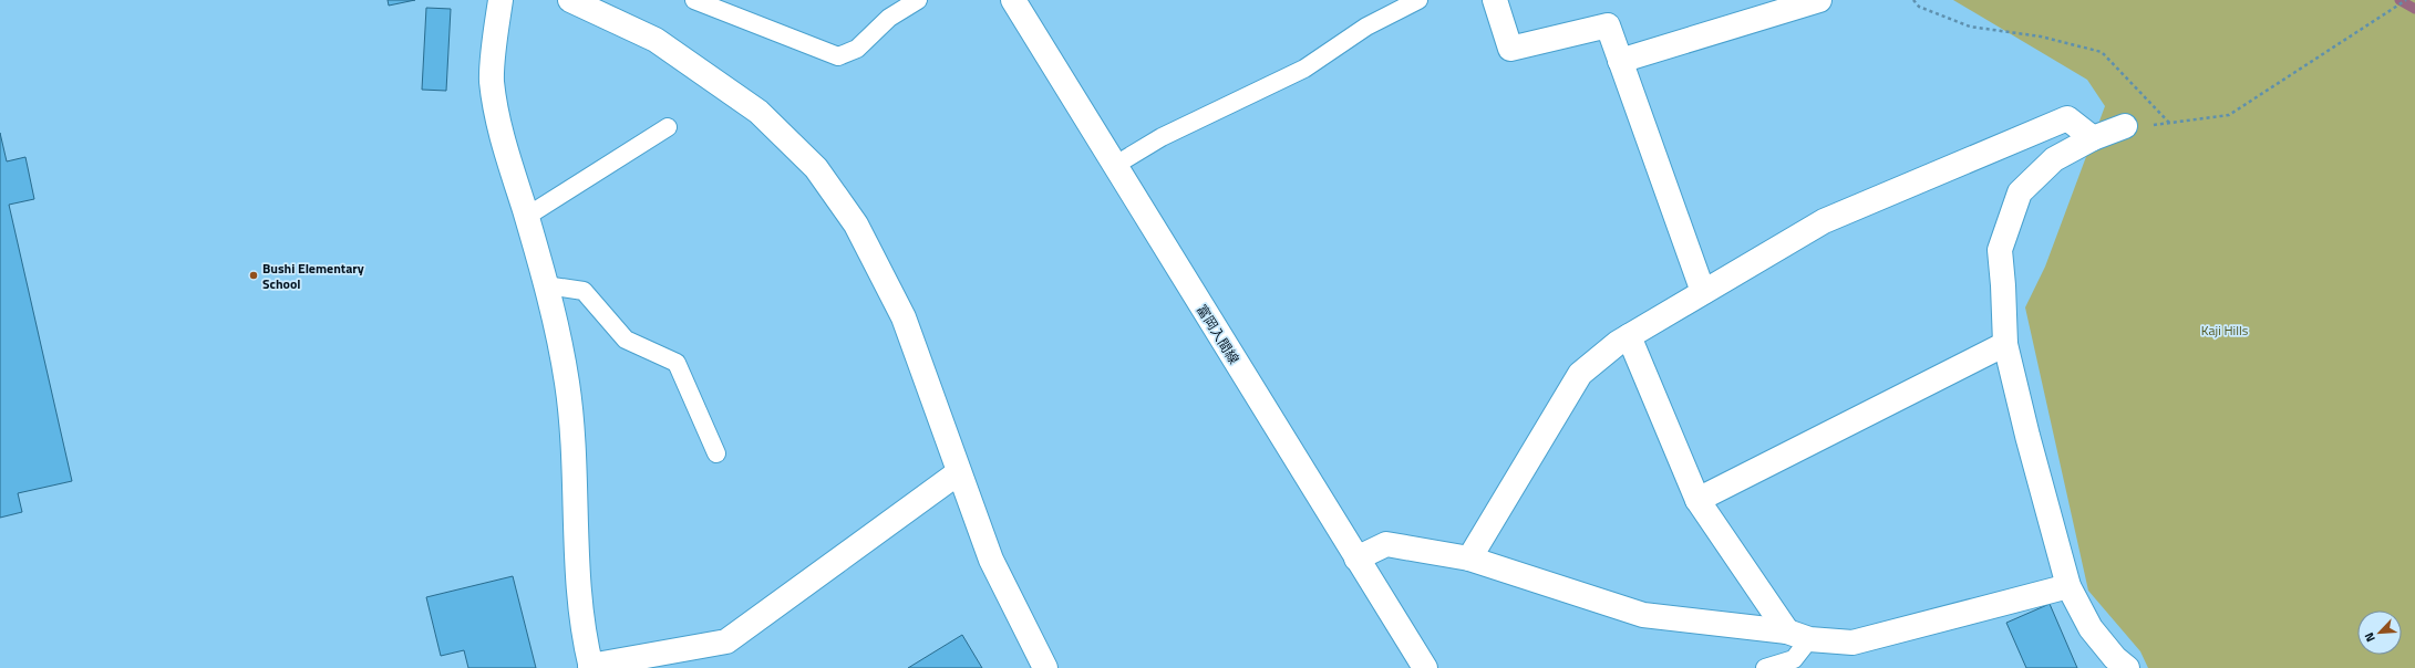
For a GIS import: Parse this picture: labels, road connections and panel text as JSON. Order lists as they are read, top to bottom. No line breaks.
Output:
{"streets":{"street":["富岡入間線"]},"parks":["Kaji Hills"],"places":["Bushi Elementary School"],"north":"bottom left"}
